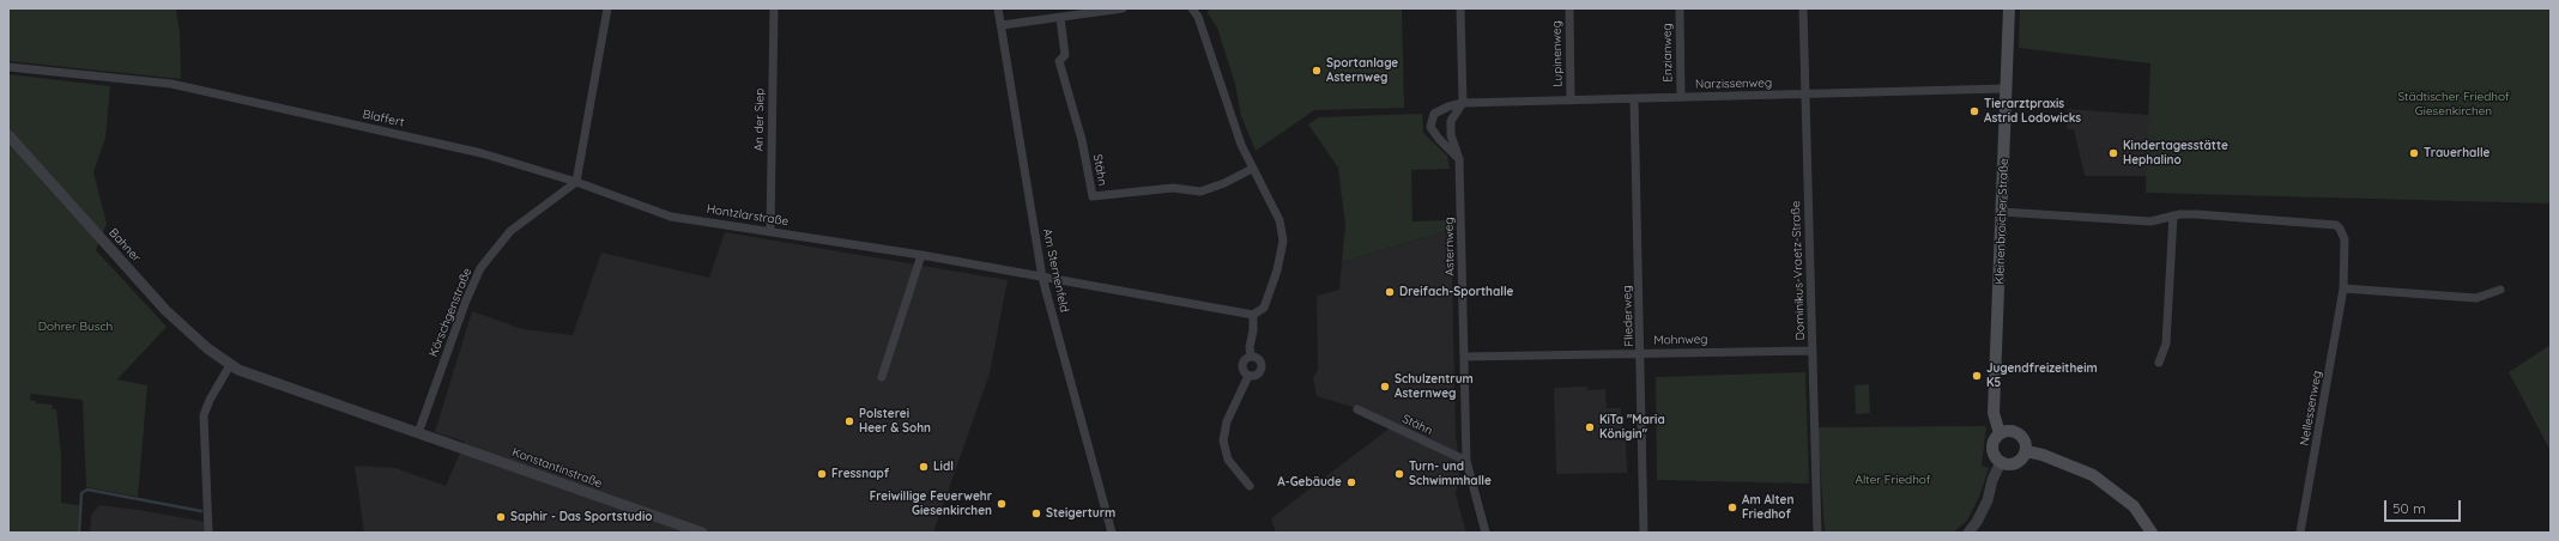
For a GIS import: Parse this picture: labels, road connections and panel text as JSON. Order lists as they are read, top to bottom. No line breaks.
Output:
{"streets":{"main road":["Kleinenbroicher Straße"],"street":["Enzianweg","Lupinenweg","Narzissenweg","Blaffert","An der Siep","Stähn","Hontzlarstraße","Bahner","Asternweg","Am Sternenfeld","Dominikus-Vraetz-Straße","Körschgenstraße","Fliederweg","Mohnweg","Nellessenweg","Konstantinstraße"]},"crossings":[["Enzianweg","Narzissenweg"],["Lupinenweg","Narzissenweg"],["Narzissenweg","Kleinenbroicher Straße"],["Narzissenweg","Asternweg"],["Narzissenweg","Dominikus-Vraetz-Straße"],["Narzissenweg","Fliederweg"],["Blaffert","Hontzlarstraße"],["Blaffert","Körschgenstraße"],["An der Siep","Hontzlarstraße"],["Stähn","Asternweg"],["Hontzlarstraße","Am Sternenfeld"],["Hontzlarstraße","Körschgenstraße"],["Kleinenbroicher Straße","Nellessenweg"],["Bahner","Konstantinstraße"],["Asternweg","Mohnweg"],["Dominikus-Vraetz-Straße","Mohnweg"],["Körschgenstraße","Konstantinstraße"],["Fliederweg","Mohnweg"]],"parks":["Städtischer Friedhof Giesenkirchen","Dohrer Busch","Alter Friedhof"],"places":["Sportanlage Asternweg","Tierarztpraxis Astrid Lodowicks","Kindertagesstätte Hephalino","Trauerhalle","Dreifach-Sporthalle","Jugendfreizeitheim K5","Schulzentrum Asternweg","Polsterei Heer & Sohn","KiTa \"Maria Königin\"","Lidl","Fressnapf","Turn- und Schwimmhalle","A-Gebäude","Freiwillige Feuerwehr Giesenkirchen","Am Alten Friedhof","Steigerturm","Saphir - Das Sportstudio"],"scale_bar":"50 m"}
